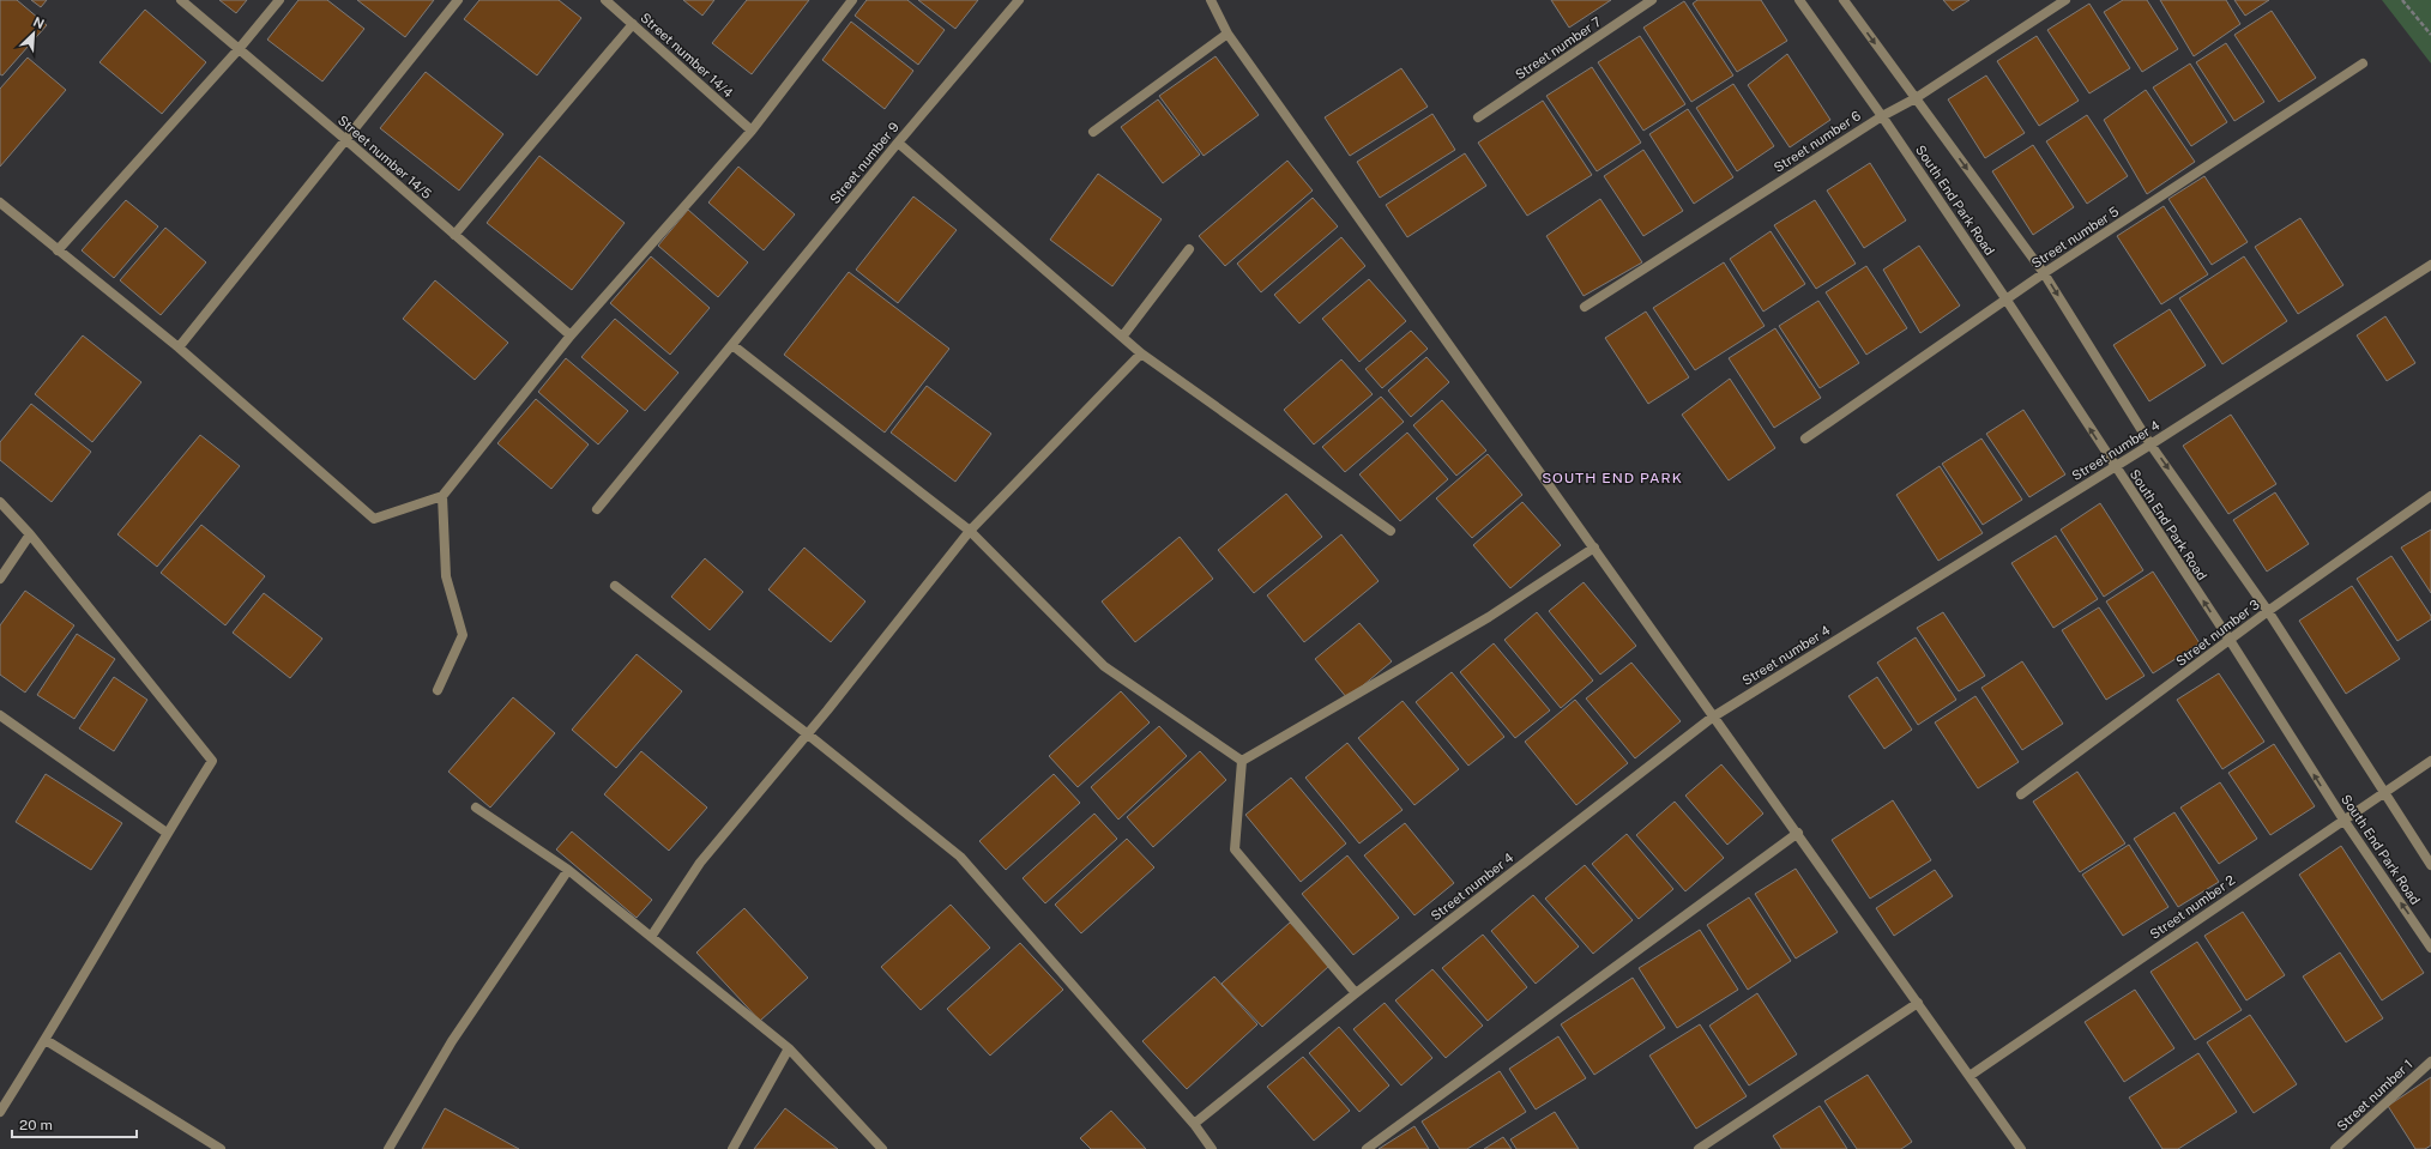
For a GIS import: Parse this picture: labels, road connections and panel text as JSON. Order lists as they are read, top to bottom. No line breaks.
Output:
{"streets":{"street":["Street number 7","Street number 14/4","Street number 6","Street number 14/5","Street number 9","South End Park Road","Street number 5","Street number 4","Street number 3","Street number 2","Street number 1"]},"crossings":[["Street number 6","South End Park Road"],["South End Park Road","Street number 5"],["South End Park Road","Street number 4"],["South End Park Road","Street number 3"],["South End Park Road","Street number 2"]],"districts":["SOUTH END PARK"],"scale_bar":"20 m","north":"top right"}
